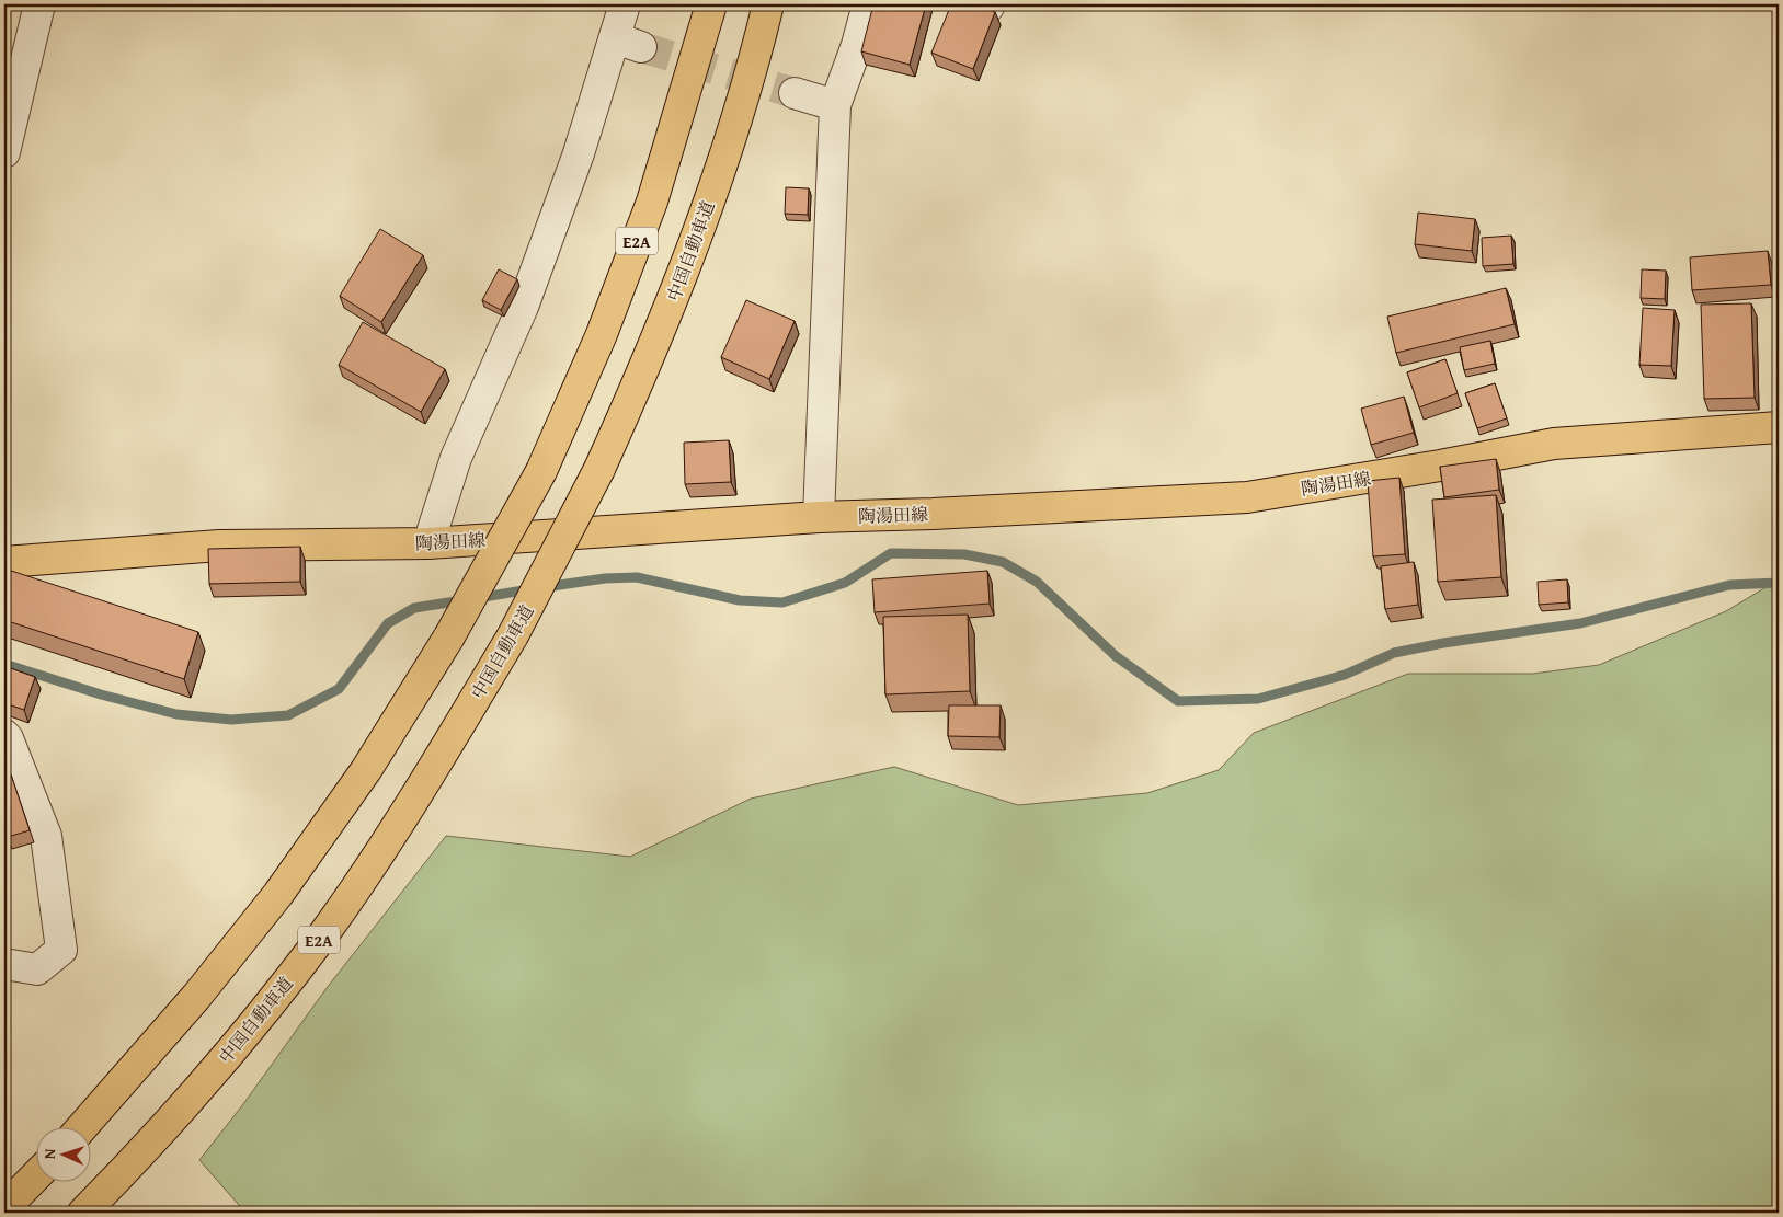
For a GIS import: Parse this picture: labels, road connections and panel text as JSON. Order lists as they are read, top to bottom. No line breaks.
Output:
{"streets":{"main road":["E2A","中国自動車道","陶湯田線"]},"north":"left"}
